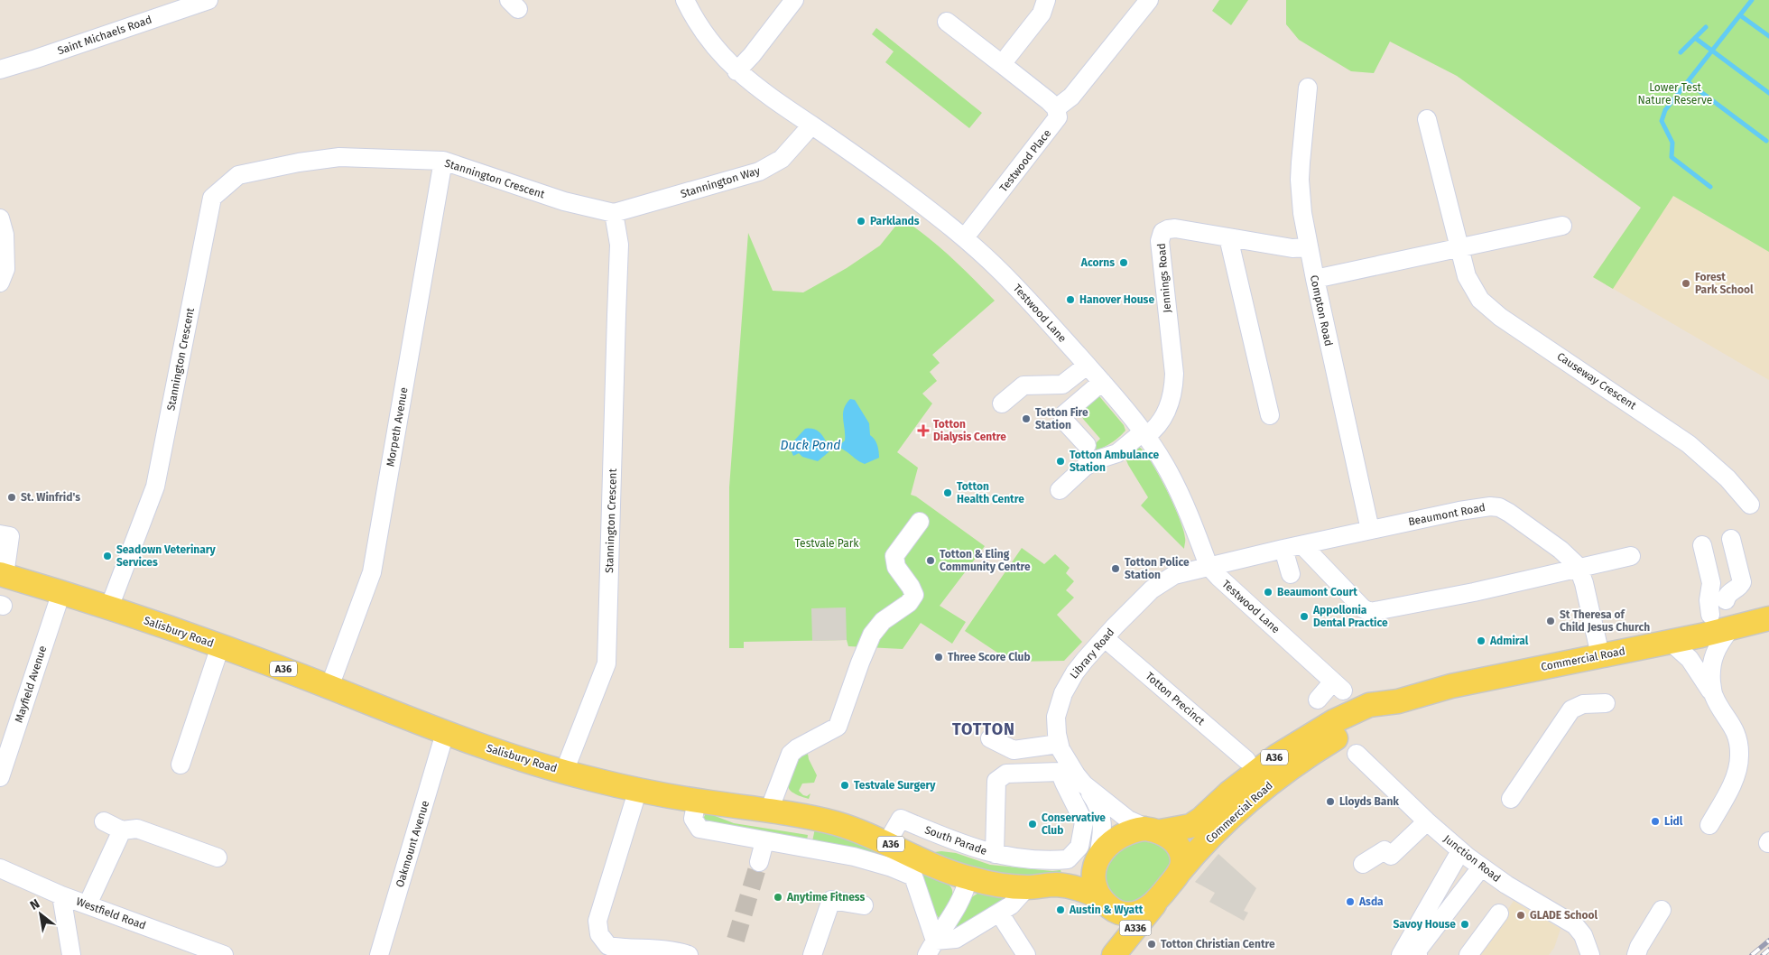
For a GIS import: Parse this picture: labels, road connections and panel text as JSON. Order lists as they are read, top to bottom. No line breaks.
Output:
{"streets":{"main road":["Salisbury Road","Commercial Road","A36","A336"],"street":["Saint Michaels Road","Testwood Place","Stannington Crescent","Stannington Way","Jennings Road","Compton Road","Testwood Lane","Causeway Crescent","Morpeth Avenue","Beaumont Road","Library Road","Mayfield Avenue","Totton Precinct","South Parade","Oakmount Avenue","Junction Road","Westfield Road"]},"crossings":[["Testwood Place","Testwood Lane"],["Stannington Crescent","Stannington Way"],["Stannington Crescent","Morpeth Avenue"],["Stannington Crescent","Salisbury Road"],["Stannington Way","Testwood Lane"],["Jennings Road","Compton Road"],["Jennings Road","Testwood Lane"],["Compton Road","Beaumont Road"],["Testwood Lane","Beaumont Road"],["Testwood Lane","Library Road"],["Morpeth Avenue","Salisbury Road"],["Beaumont Road","Library Road"],["Beaumont Road","Commercial Road"],["Salisbury Road","Library Road"],["Salisbury Road","Commercial Road"],["Salisbury Road","Mayfield Avenue"],["Salisbury Road","South Parade"],["Salisbury Road","Oakmount Avenue"],["Salisbury Road","A336"],["Library Road","Commercial Road"],["Library Road","Totton Precinct"],["Library Road","South Parade"],["Library Road","A336"],["Commercial Road","A336"]],"districts":["TOTTON"],"water":["Duck Pond"],"parks":["Lower Test Nature Reserve","Testvale Park"],"places":{"other":["Parklands","Acorns","Forest Park School","Hanover House","Totton Fire Station","Totton Ambulance Station","Totton Health Centre","St. Winfrid's","Seadown Veterinary Services","Totton & Eling Community Centre","Totton Police Station","Beaumont Court","Appollonia Dental Practice","St Theresa of Child Jesus Church","Admiral","Three Score Club","Testvale Surgery","Lloyds Bank","Lidl","Conservative Club","Anytime Fitness","Asda","Austin & Wyatt","GLADE School","Savoy House","Totton Christian Centre"],"health":["Totton Dialysis Centre"]},"north":"top left"}
